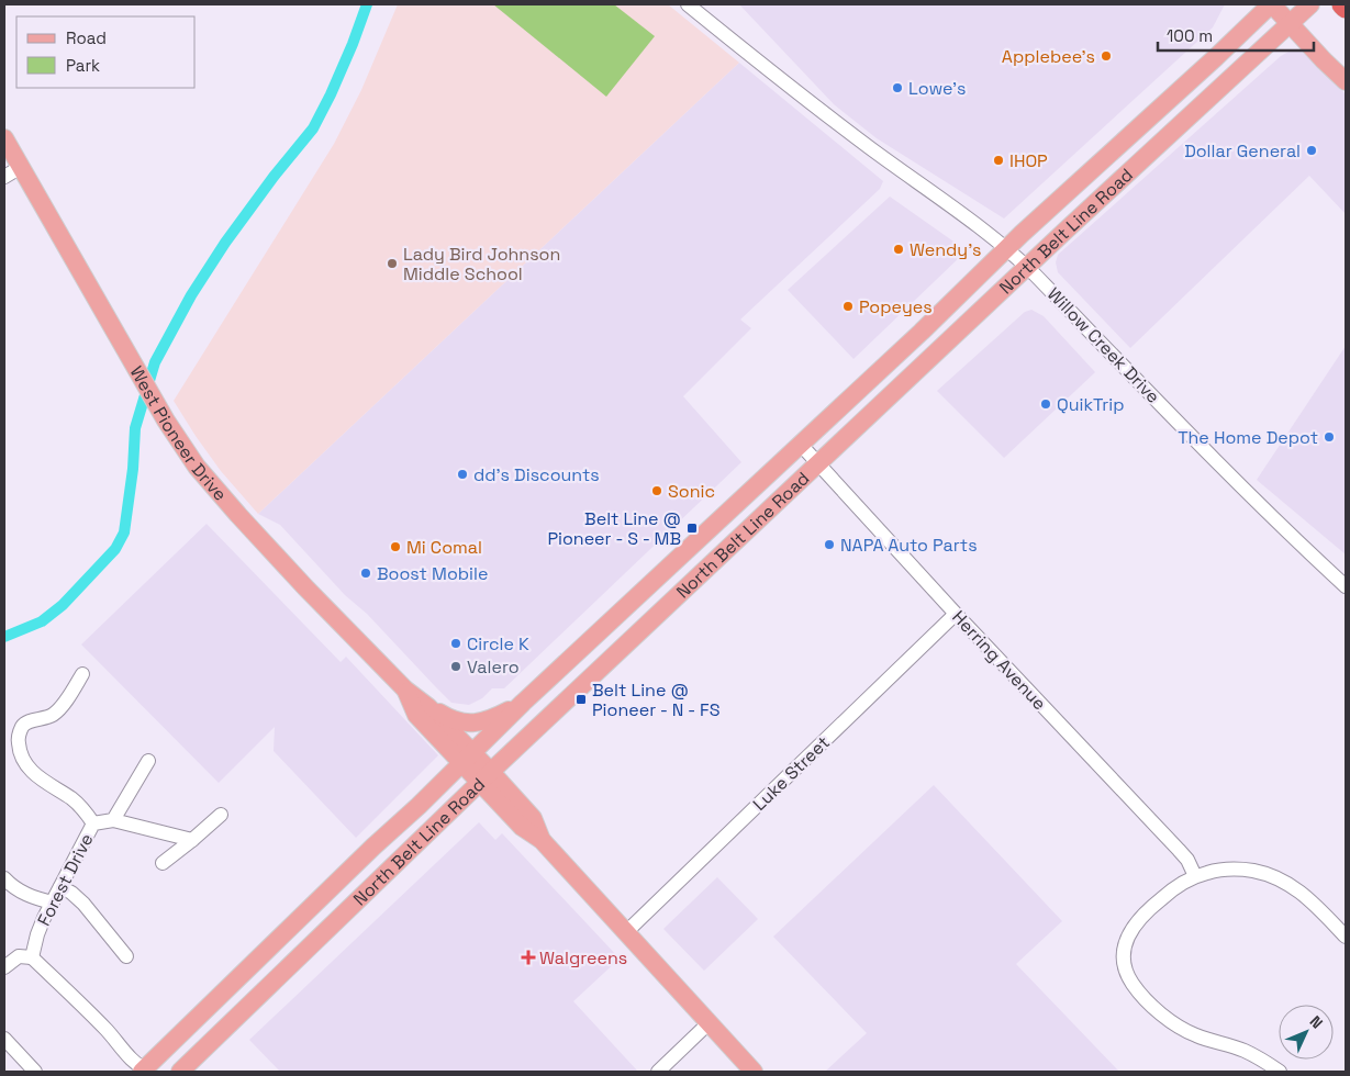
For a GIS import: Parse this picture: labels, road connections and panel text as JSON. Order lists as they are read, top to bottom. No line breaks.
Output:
{"streets":{"main road":["North Belt Line Road","West Pioneer Drive"],"street":["Willow Creek Drive","Herring Avenue","Luke Street","Forest Drive"]},"crossings":[["North Belt Line Road","Willow Creek Drive"],["North Belt Line Road","West Pioneer Drive"],["North Belt Line Road","Herring Avenue"],["West Pioneer Drive","Luke Street"],["Herring Avenue","Luke Street"]],"places":{"other":["Applebee's","Lowe's","Dollar General","IHOP","Wendy's","Lady Bird Johnson Middle School","Popeyes","QuikTrip","The Home Depot","dd's Discounts","Sonic","NAPA Auto Parts","Mi Comal","Boost Mobile","Circle K","Valero"],"transit":["Belt Line @ Pioneer - S - MB","Belt Line @ Pioneer - N - FS"],"health":["Walgreens"]},"legend":["Road","Park"],"scale_bar":"100 m","north":"top right"}
